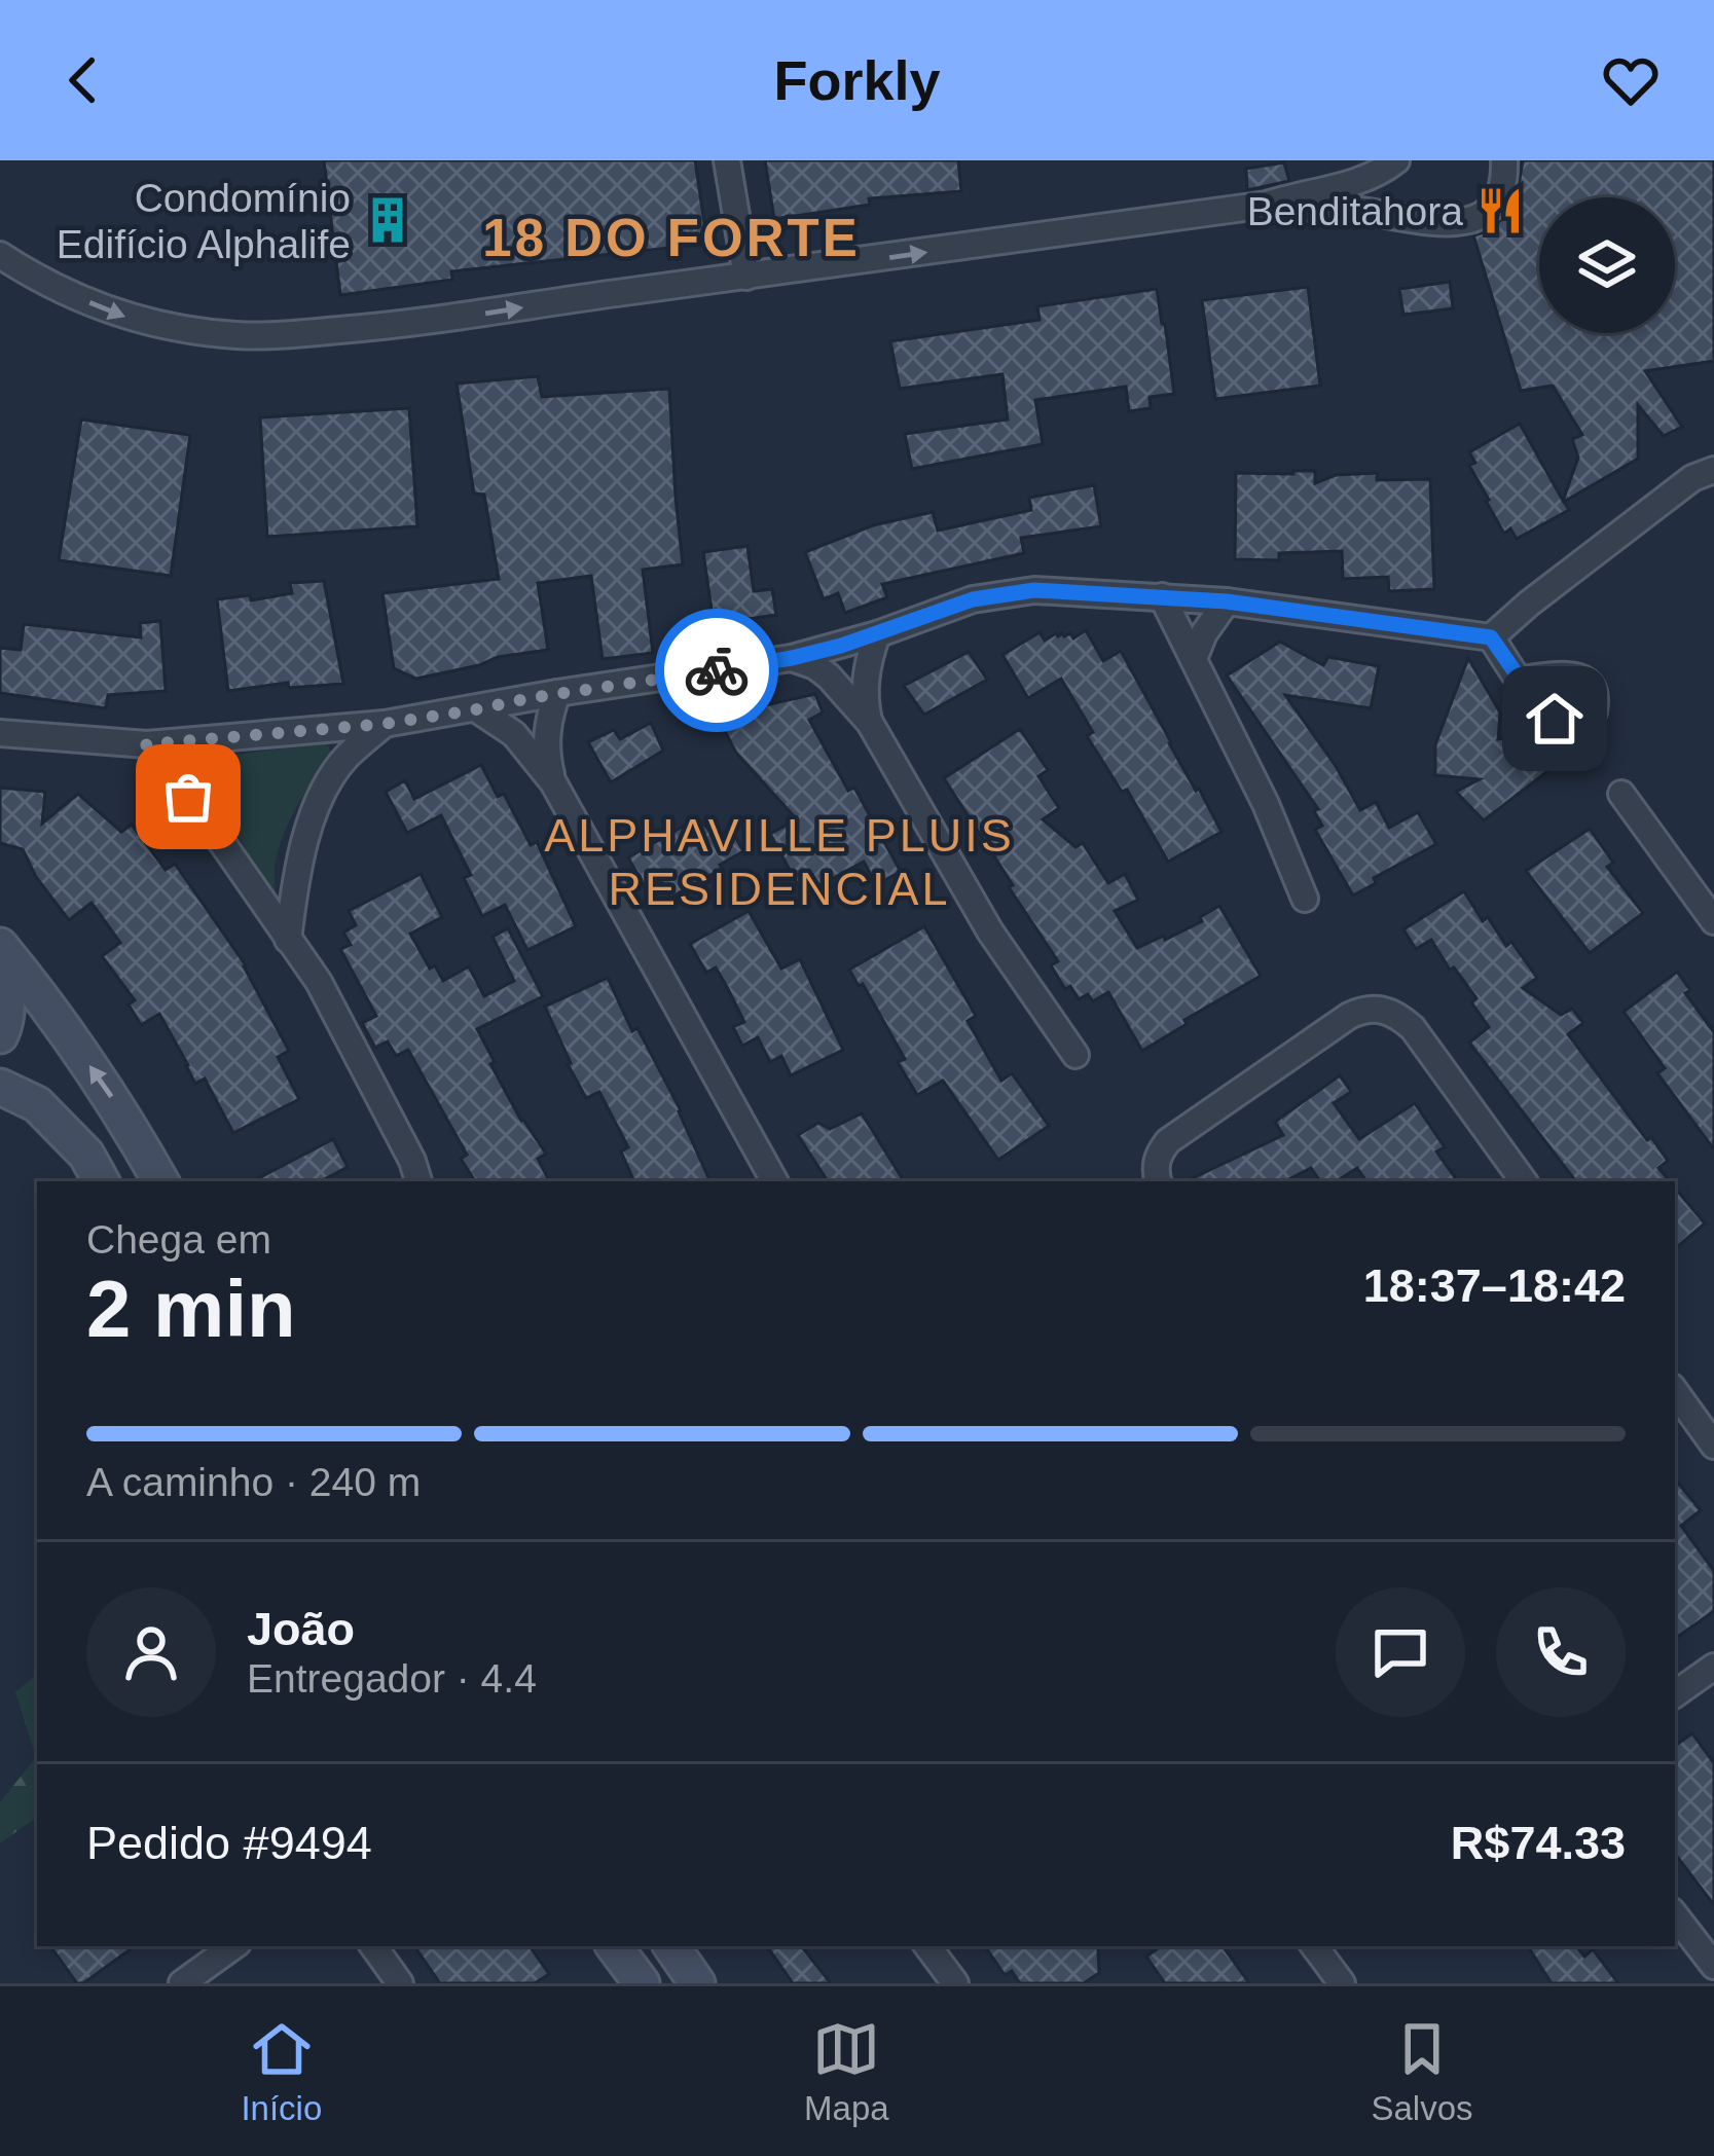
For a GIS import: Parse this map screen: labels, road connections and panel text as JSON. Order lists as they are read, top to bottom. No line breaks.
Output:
{"districts":["18 DO FORTE","ALPHAVILLE PLUIS RESIDENCIAL"],"places":{"restaurant":["Benditahora"],"building":["Condomínio Edifício Alphalife"]},"page":{"header":"Forkly","heading":["2 min","Chega em","18:37–18:42"],"panel":["João","Entregador · 4.4","Pedido #9494","R$74.33"],"bar":"A caminho · 240 m","tabs":["Início","Mapa","Salvos"]}}
